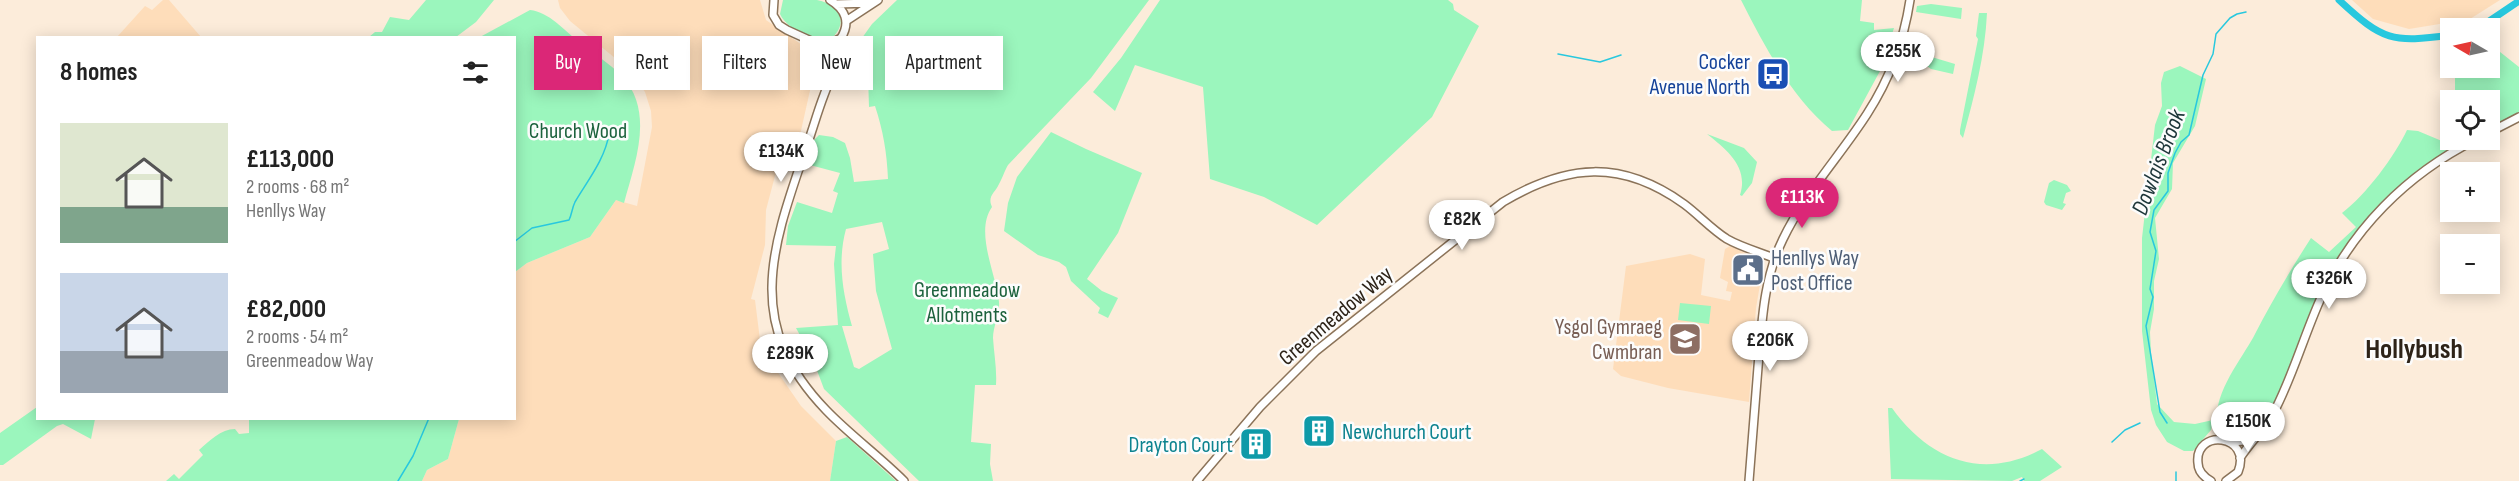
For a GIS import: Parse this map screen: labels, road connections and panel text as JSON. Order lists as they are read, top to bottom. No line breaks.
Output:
{"streets":{"street":["Greenmeadow Way"]},"districts":["Hollybush"],"water":["Dowlais Brook"],"parks":["Church Wood","Greenmeadow Allotments"],"places":{"bus stop":["Cocker Avenue North"],"public building":["Henllys Way Post Office"],"school or university":["Ysgol Gymraeg Cwmbran"],"building":["Newchurch Court","Drayton Court"]},"north":"left","page":{"map_buttons":["+","−"],"price":["£255K","£134K","£113K","£82K","£326K","£206K","£289K","£150K"],"chip":["Buy","Rent","Filters","New","Apartment"],"heading":"8 homes","list":[{"name":"£113,000","note":"2 rooms · 68 m² · Henllys Way"},{"name":"£82,000","note":"2 rooms · 54 m² · Greenmeadow Way"}]}}
